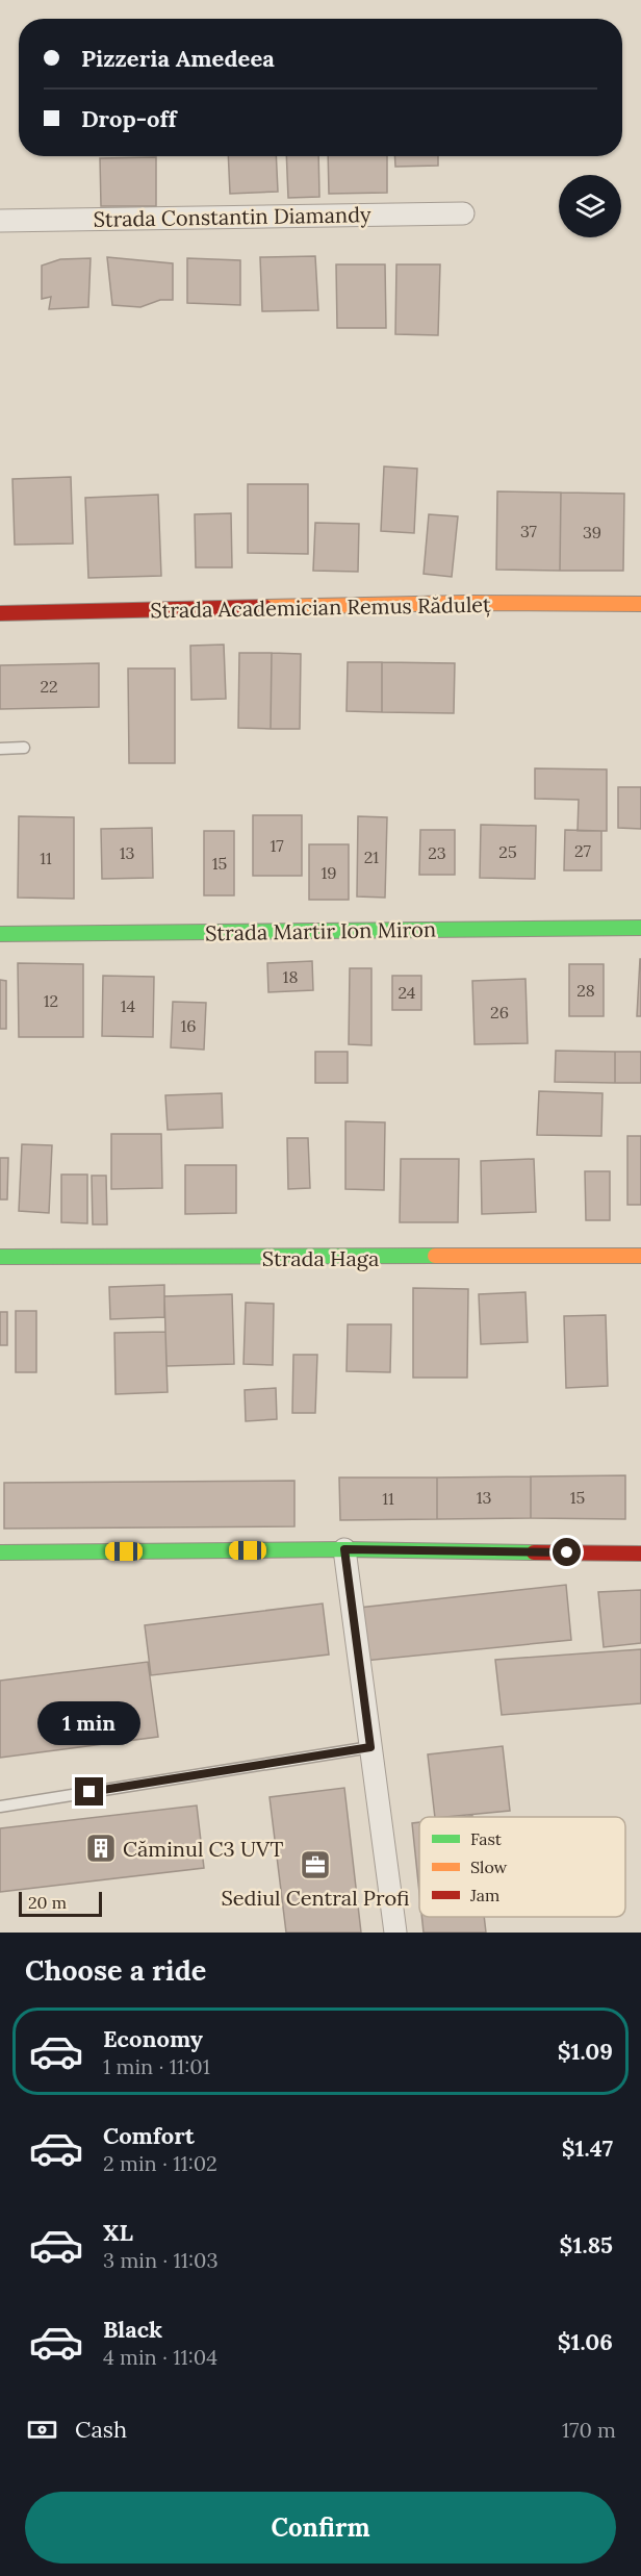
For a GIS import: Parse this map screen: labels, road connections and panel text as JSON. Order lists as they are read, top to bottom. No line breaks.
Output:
{"streets":{"street":["Strada Constantin Diamandy","Strada Academician Remus Răduleț","Strada Martir Ion Miron","Strada Haga"]},"places":{"building":["Căminul C3 UVT"],"office":["Sediul Central Profi"]},"house_numbers":["37","39","22","17","27","25","13","23","21","11","15","19","18","28","24","12","14","26","16","13","15","11"],"legend":["Fast","Slow","Jam"],"scale_bar":"20 m","page":{"banner":["Pizzeria Amedeea","Drop-off"],"bubble":"1 min","scale":"20 m","heading":"Choose a ride","list":[{"name":"Economy","note":"1 min · 11:01","value":"$1.09"},{"name":"Comfort","note":"2 min · 11:02","value":"$1.47"},{"name":"XL","note":"3 min · 11:03","value":"$1.85"},{"name":"Black","note":"4 min · 11:04","value":"$1.06"}],"pay":["Cash","170 m"],"buttons":"Confirm"}}
